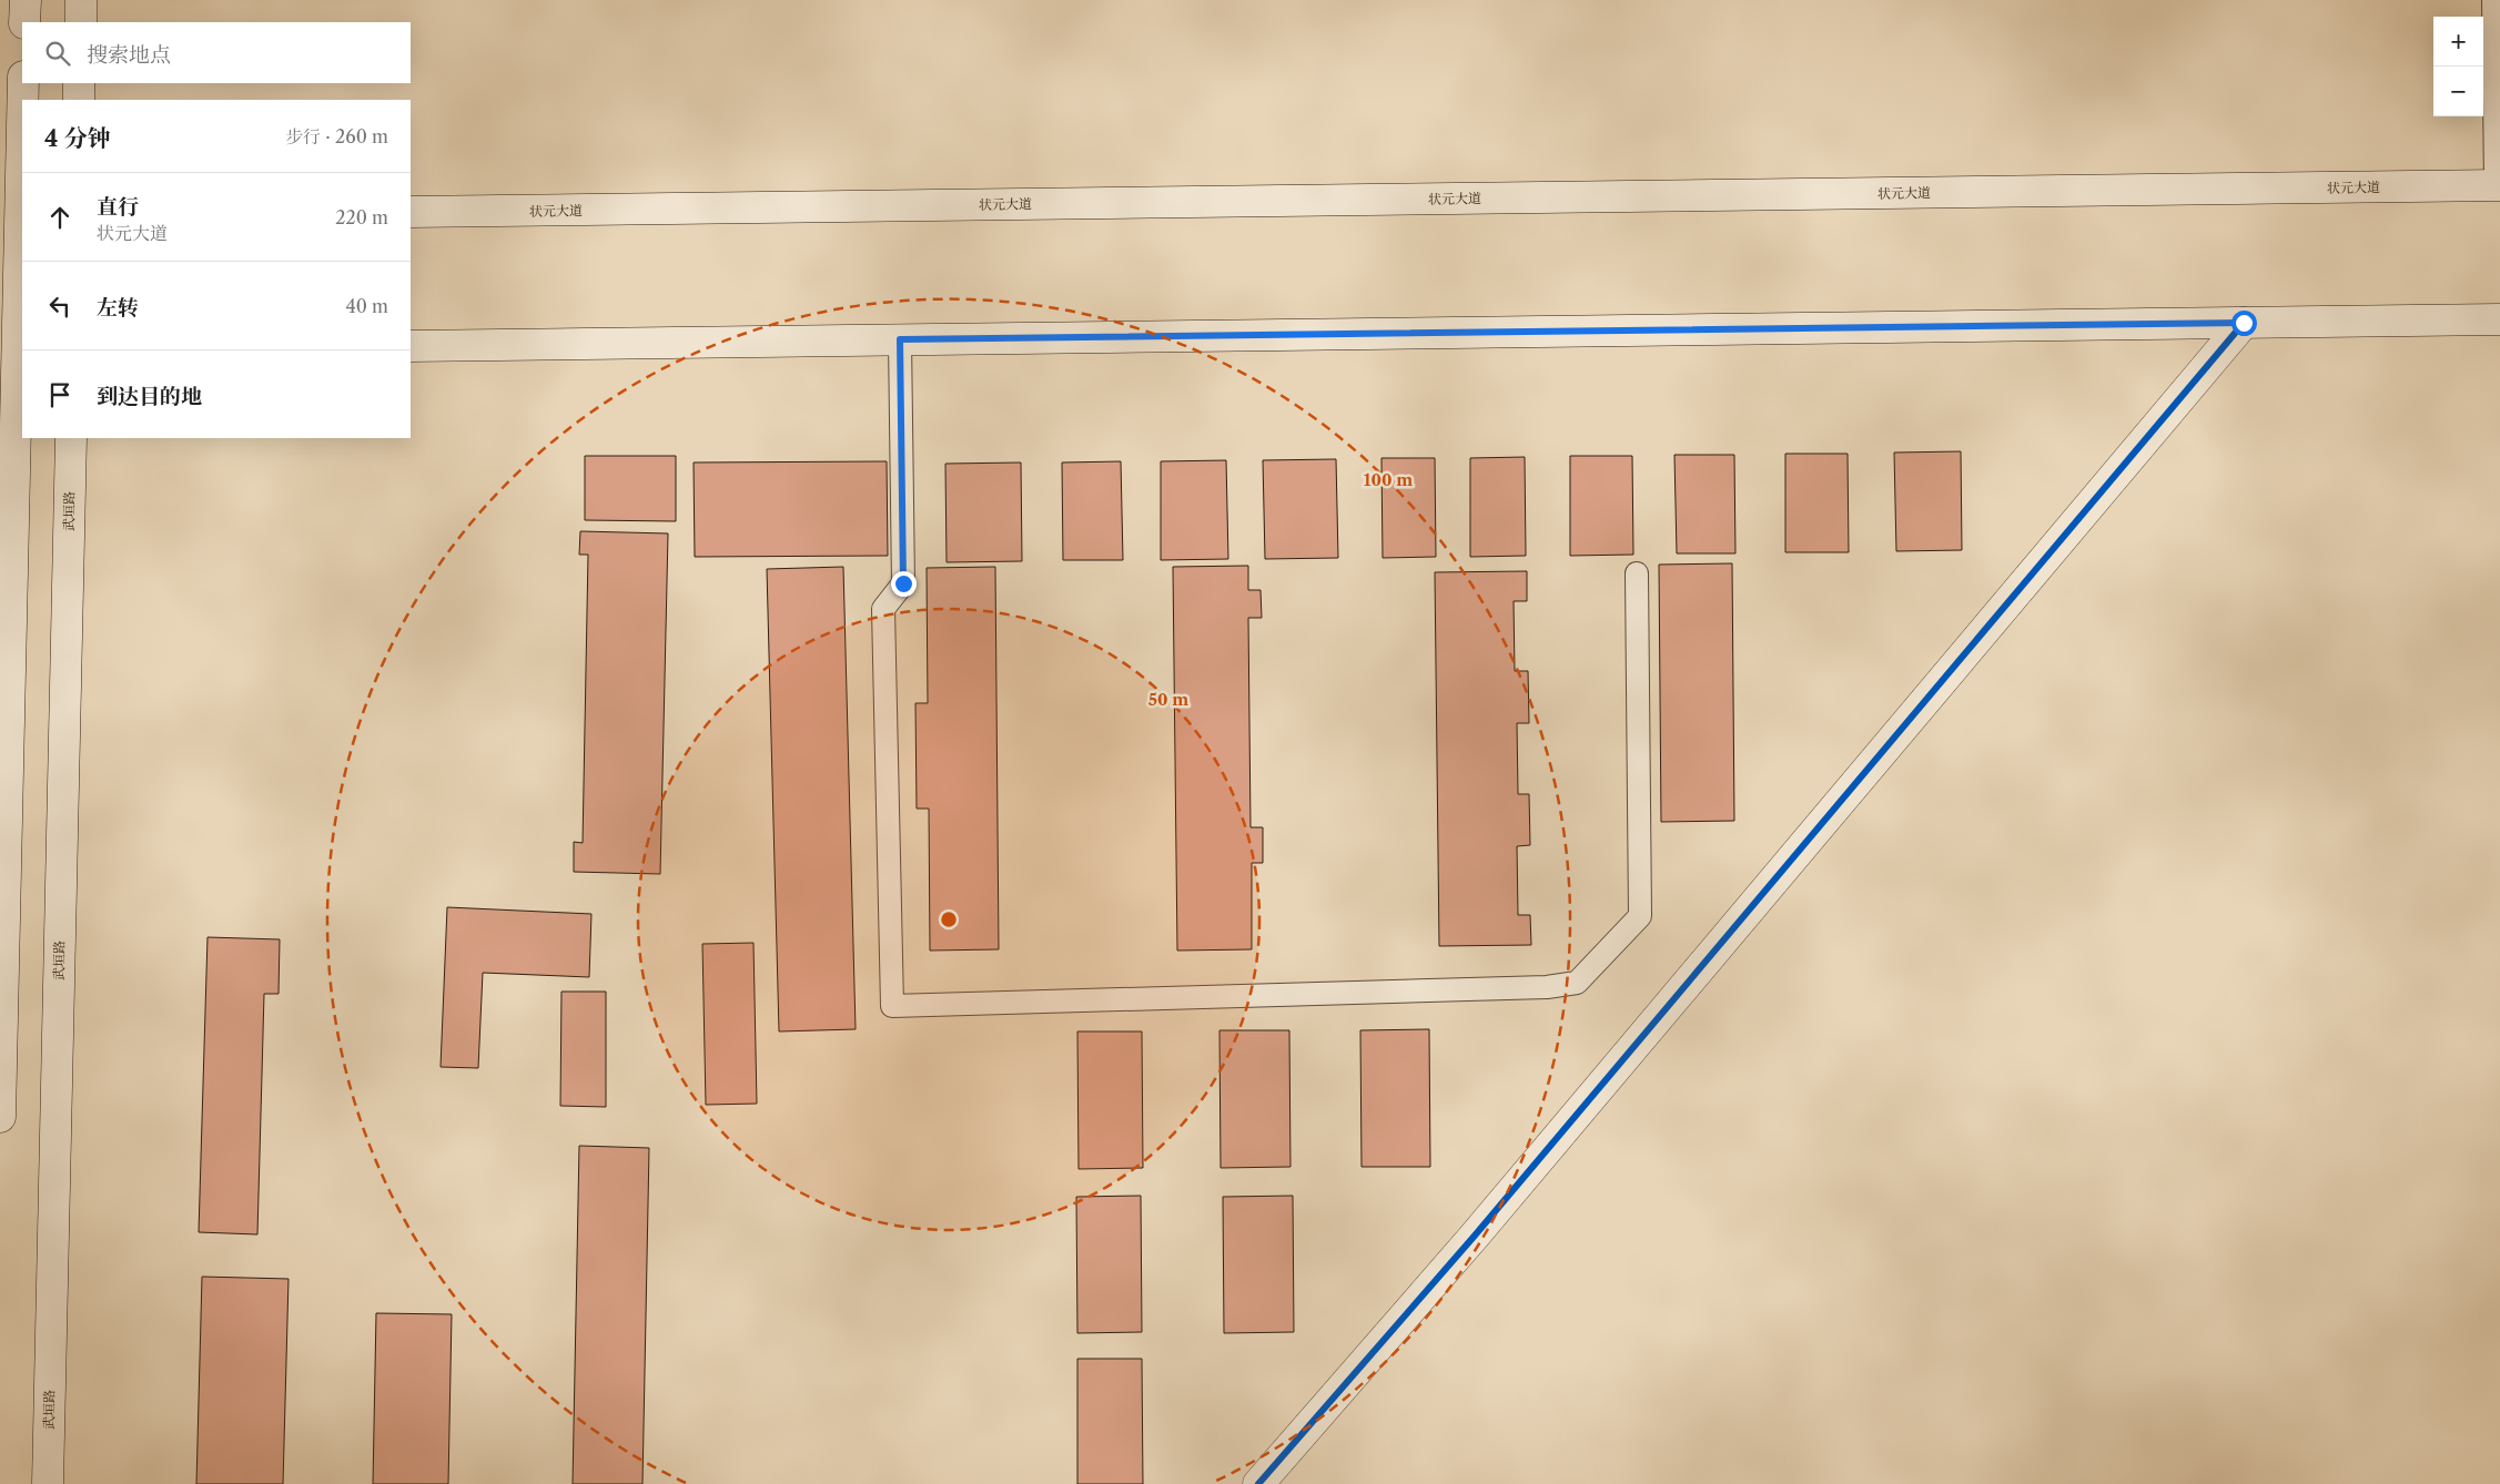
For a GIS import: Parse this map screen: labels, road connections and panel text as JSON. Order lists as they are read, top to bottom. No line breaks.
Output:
{"streets":{"main road":["状元大道","武垣路"]},"page":{"map_buttons":["+","−"],"search":"搜索地点","heading":["4 分钟","步行 · 260 m"],"list":[["直行","状元大道","220 m"],["左转","40 m"],"到达目的地"]},"rings":["100 m","50 m"]}
